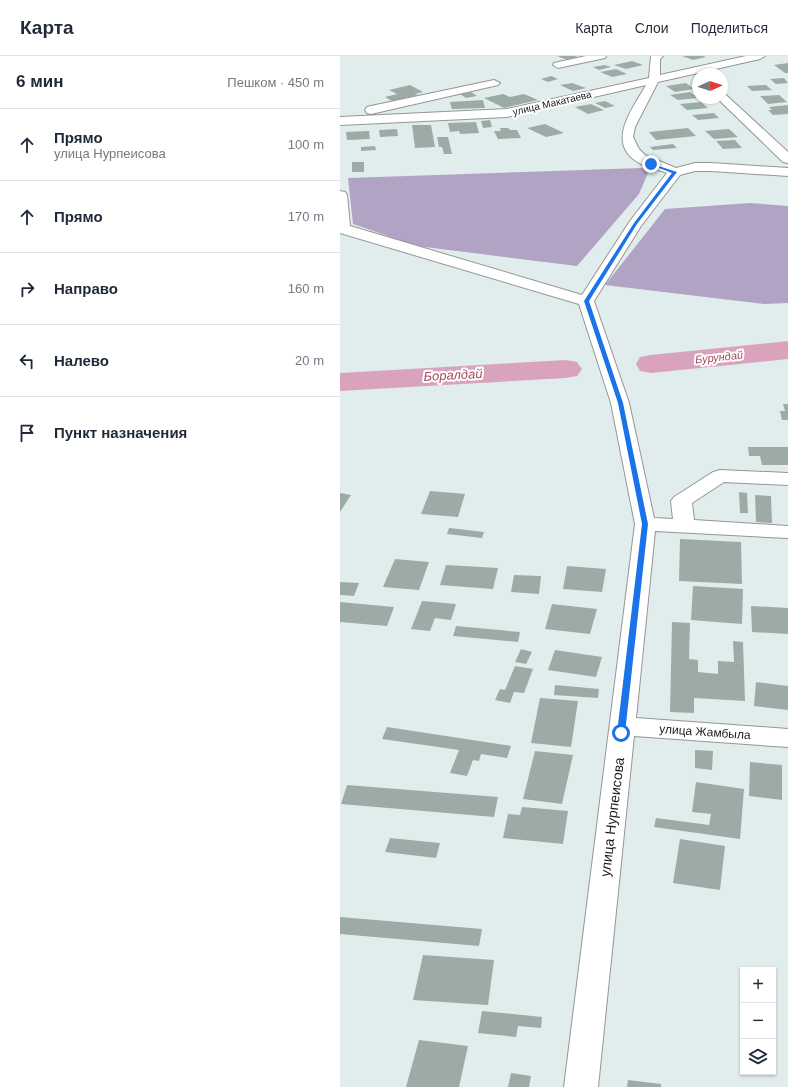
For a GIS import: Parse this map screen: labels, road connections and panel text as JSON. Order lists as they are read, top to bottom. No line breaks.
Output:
{"streets":{"street":["улица Макатаева","улица Жамбыла","улица Нурпеисова"]},"crossings":[["улица Жамбыла","улица Нурпеисова"]],"water":["Бурундай","Боралдай"],"north":"right","page":{"header":"Карта","nav":["Карта","Слои","Поделиться"],"heading":["6 мин","Пешком · 450 m"],"list":[["Прямо","улица Нурпеисова","100 m"],["Прямо","170 m"],["Направо","160 m"],["Налево","20 m"],"Пункт назначения"],"map_buttons":["+","−"]}}
